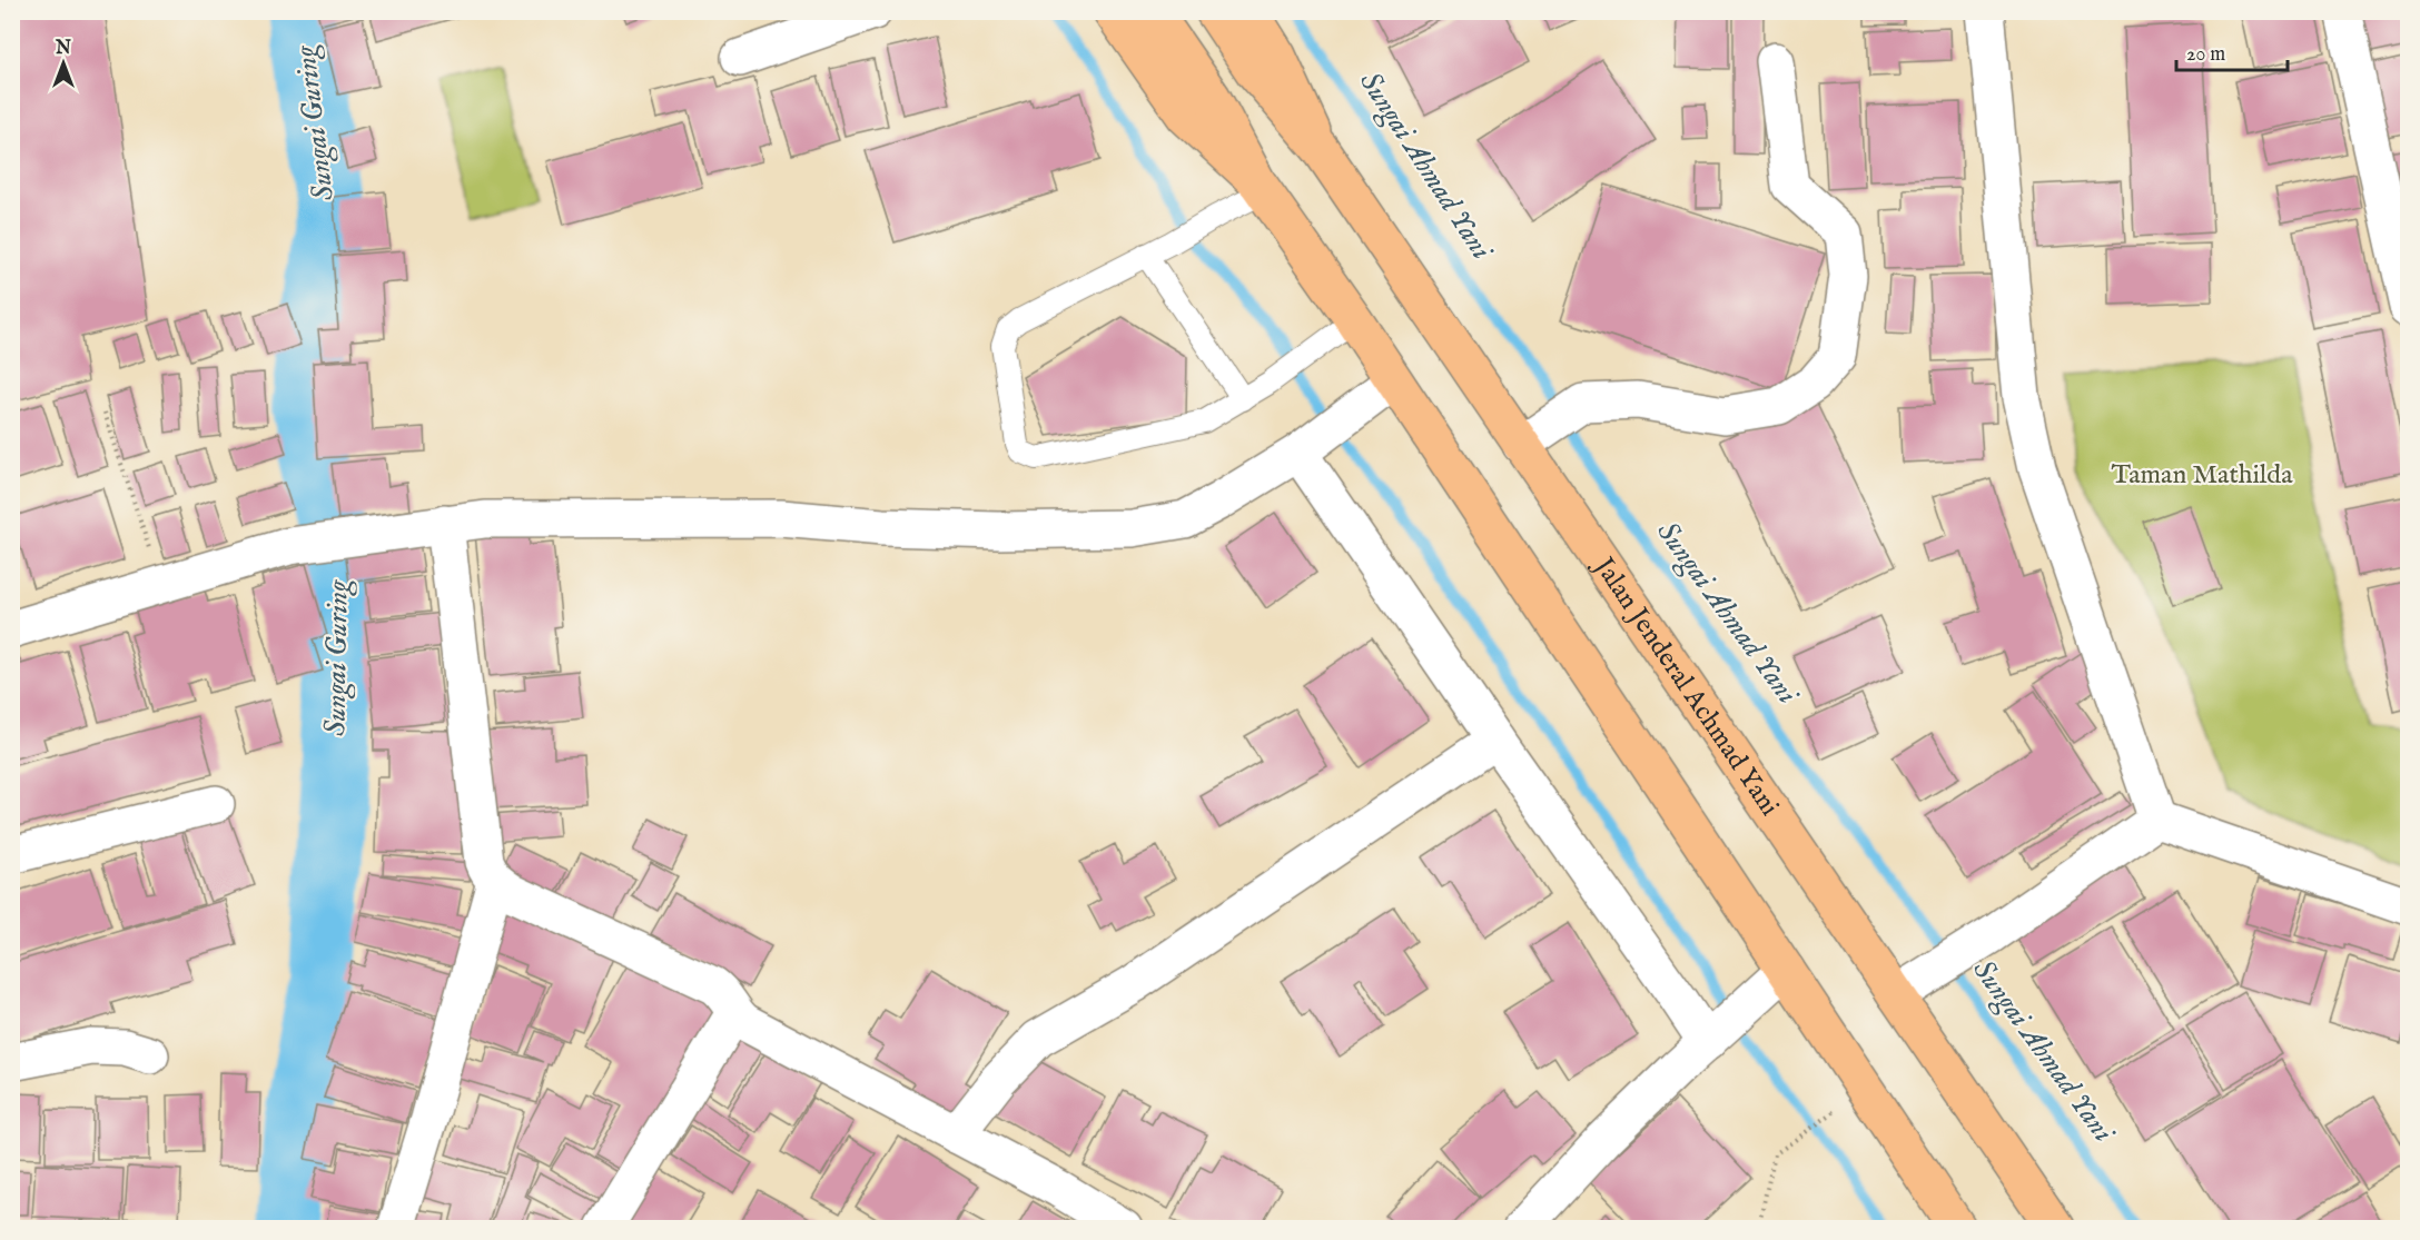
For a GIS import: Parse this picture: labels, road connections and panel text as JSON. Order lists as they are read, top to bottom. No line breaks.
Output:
{"streets":{"main road":["Jalan Jenderal Achmad Yani"]},"water":["Sungai Guring","Sungai Ahmad Yani"],"parks":["Taman Mathilda"],"scale_bar":"20 m","north":"top"}
